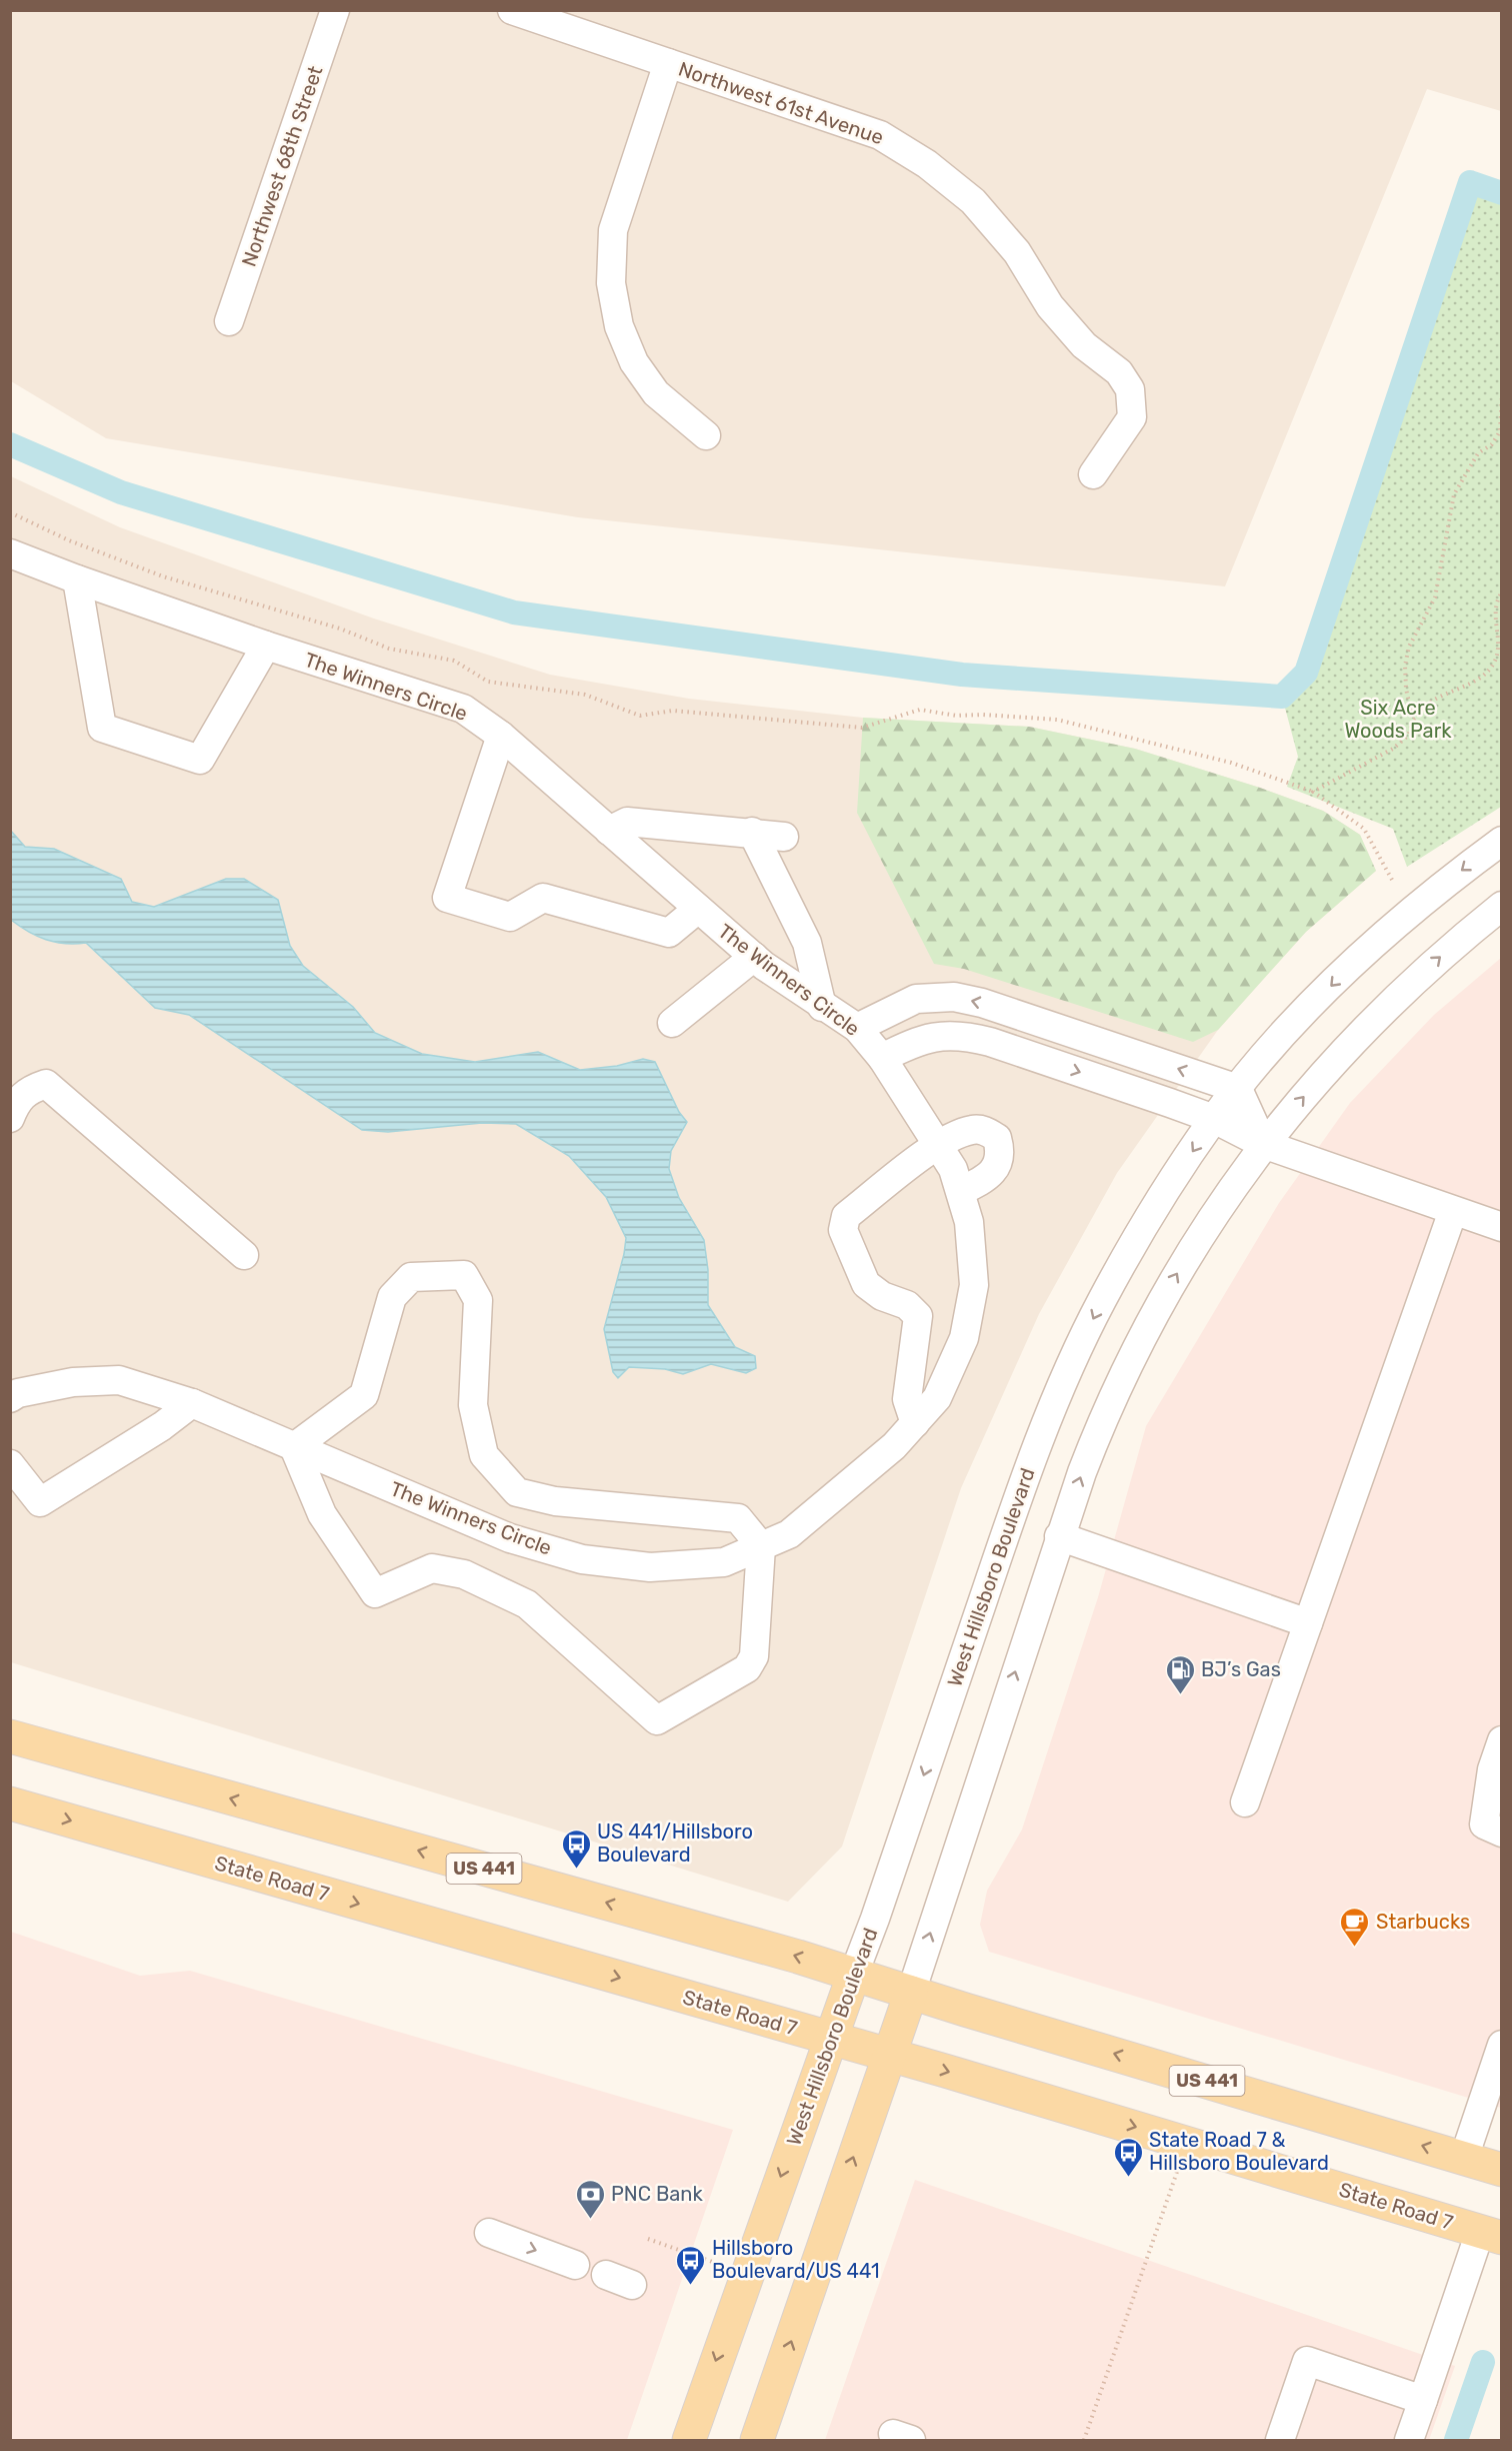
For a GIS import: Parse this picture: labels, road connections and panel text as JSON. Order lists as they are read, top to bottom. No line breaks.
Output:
{"streets":{"main road":["West Hillsboro Boulevard","US 441","State Road 7"],"street":["Northwest 61st Avenue","Northwest 68th Street","The Winners Circle"]},"crossings":[["West Hillsboro Boulevard","US 441"],["West Hillsboro Boulevard","State Road 7"]],"parks":["Six Acre Woods Park"],"places":{"fuel station":["BJ’s Gas"],"bus stop":["US 441/Hillsboro Boulevard","State Road 7 & Hillsboro Boulevard","Hillsboro Boulevard/US 441"],"cafe":["Starbucks"],"bank":["PNC Bank"]}}
